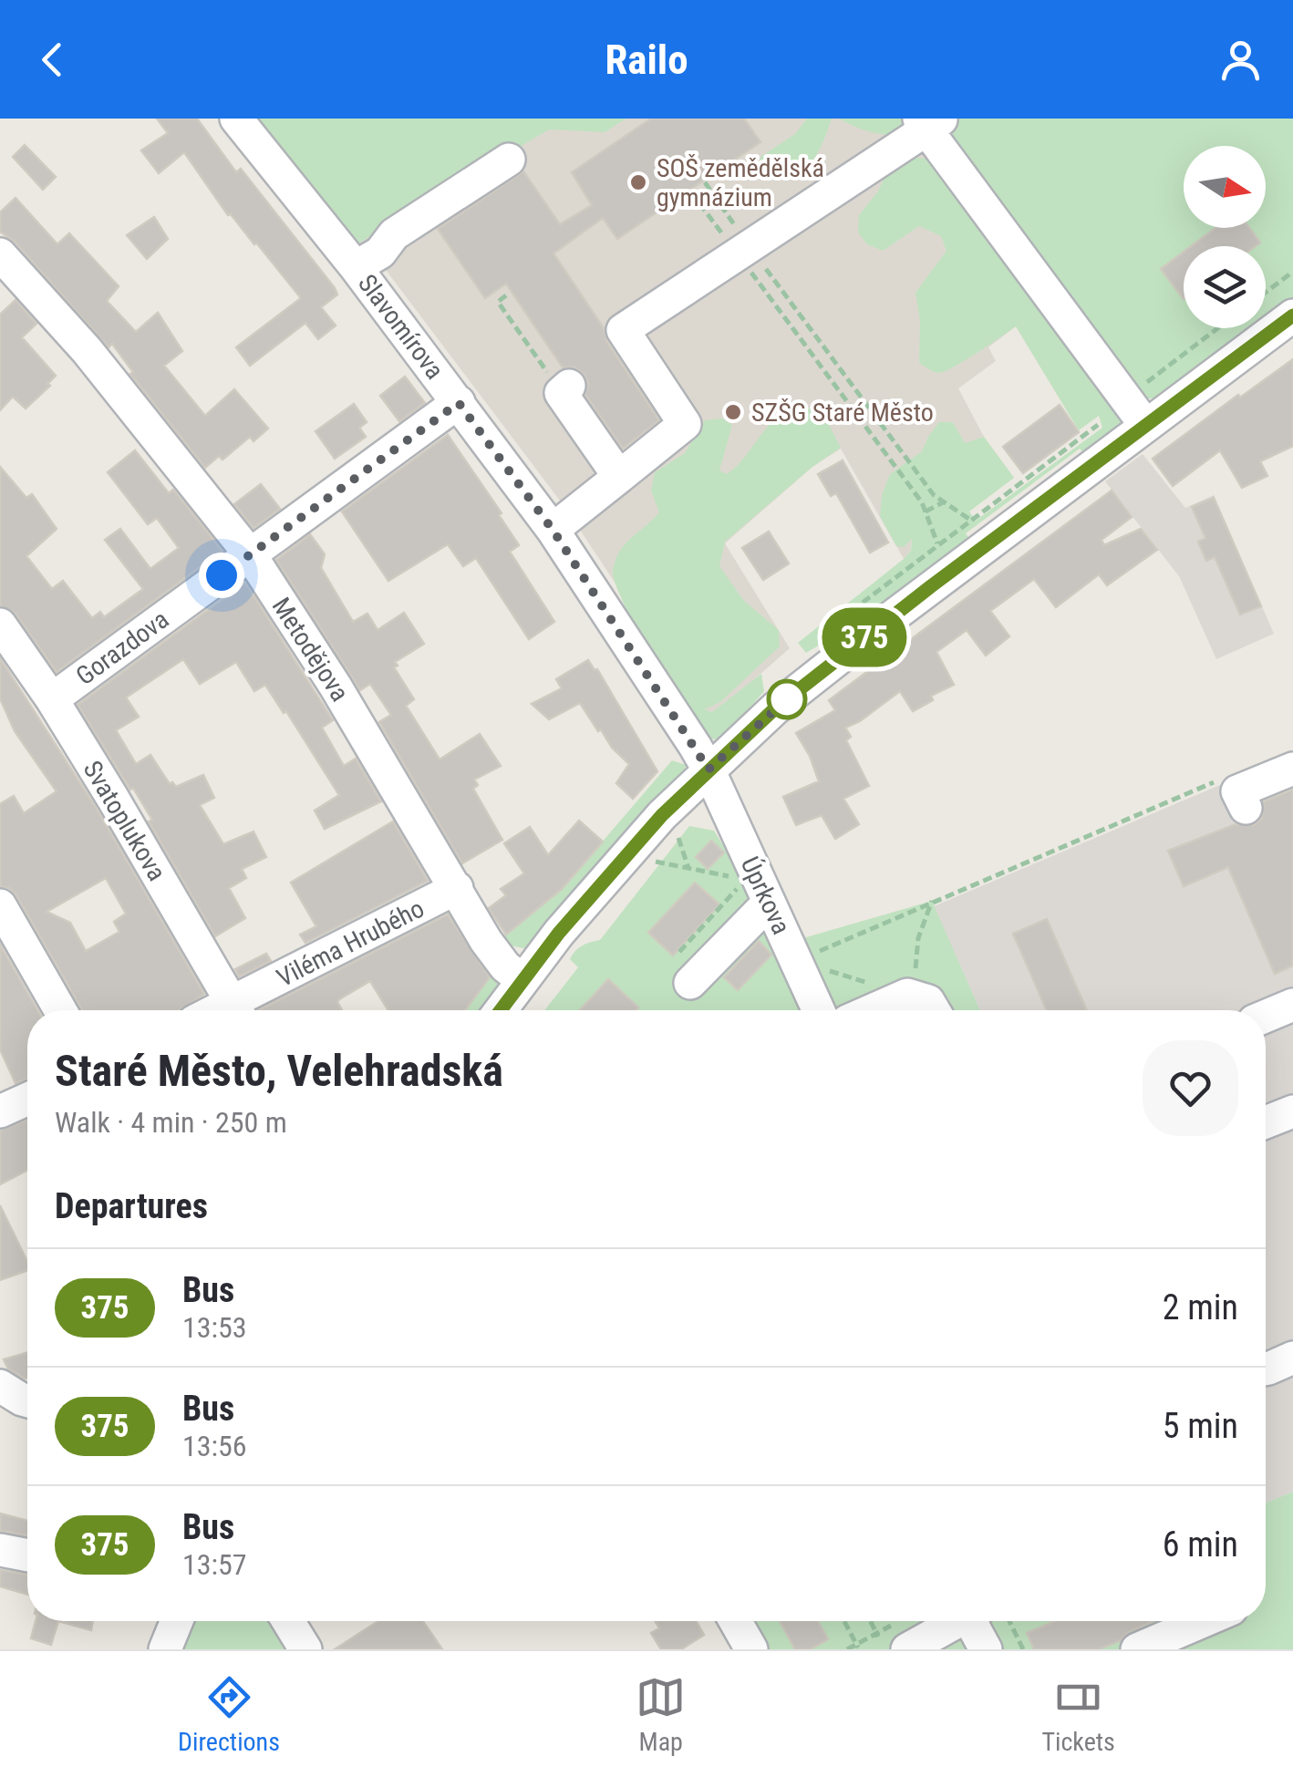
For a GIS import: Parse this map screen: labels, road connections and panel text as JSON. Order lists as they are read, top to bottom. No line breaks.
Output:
{"streets":{"street":["Slavomírova","Gorazdova","Metodějova","Svatoplukova","Úprkova","Viléma Hrubého"]},"crossings":[["Slavomírova","Gorazdova"],["Slavomírova","Úprkova"],["Gorazdova","Metodějova"],["Gorazdova","Svatoplukova"],["Metodějova","Viléma Hrubého"]],"places":["SOŠ zemědělská gymnázium","SZŠG Staré Město"],"lines":["bus line 375"],"north":"right","page":{"header":"Railo","on_map":"375","heading":[["Staré Město, Velehradská","Walk · 4 min · 250 m"],"Departures"],"list":[{"mark":"375","name":"Bus","note":"13:53","value":"2 min"},{"mark":"375","name":"Bus","note":"13:56","value":"5 min"},{"mark":"375","name":"Bus","note":"13:57","value":"6 min"}],"tabs":["Directions","Map","Tickets"]}}
